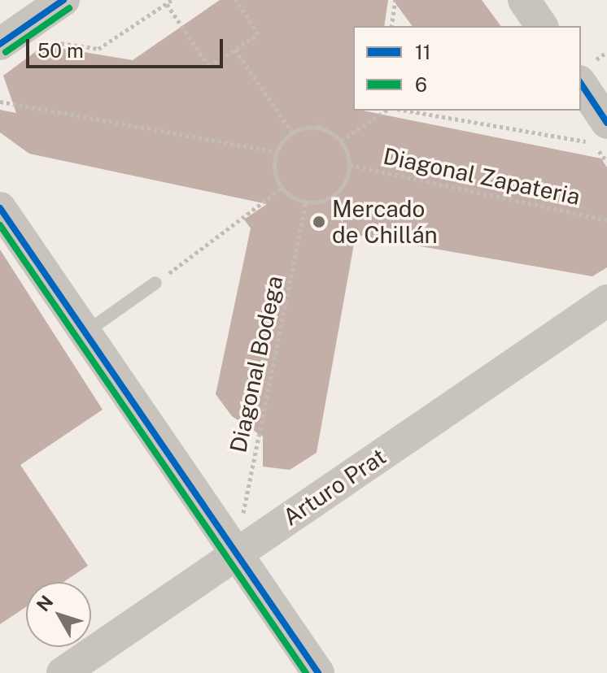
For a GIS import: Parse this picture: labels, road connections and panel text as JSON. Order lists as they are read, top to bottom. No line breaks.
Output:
{"streets":{"street":["Arturo Prat"],"path":["Diagonal Zapateria","Diagonal Bodega"]},"crossings":[["Diagonal Zapateria","Diagonal Bodega"]],"places":["Mercado de Chillán"],"lines":["transit line 11","transit line 6"],"legend":["11","6"],"scale_bar":"50 m","north":"top left"}
